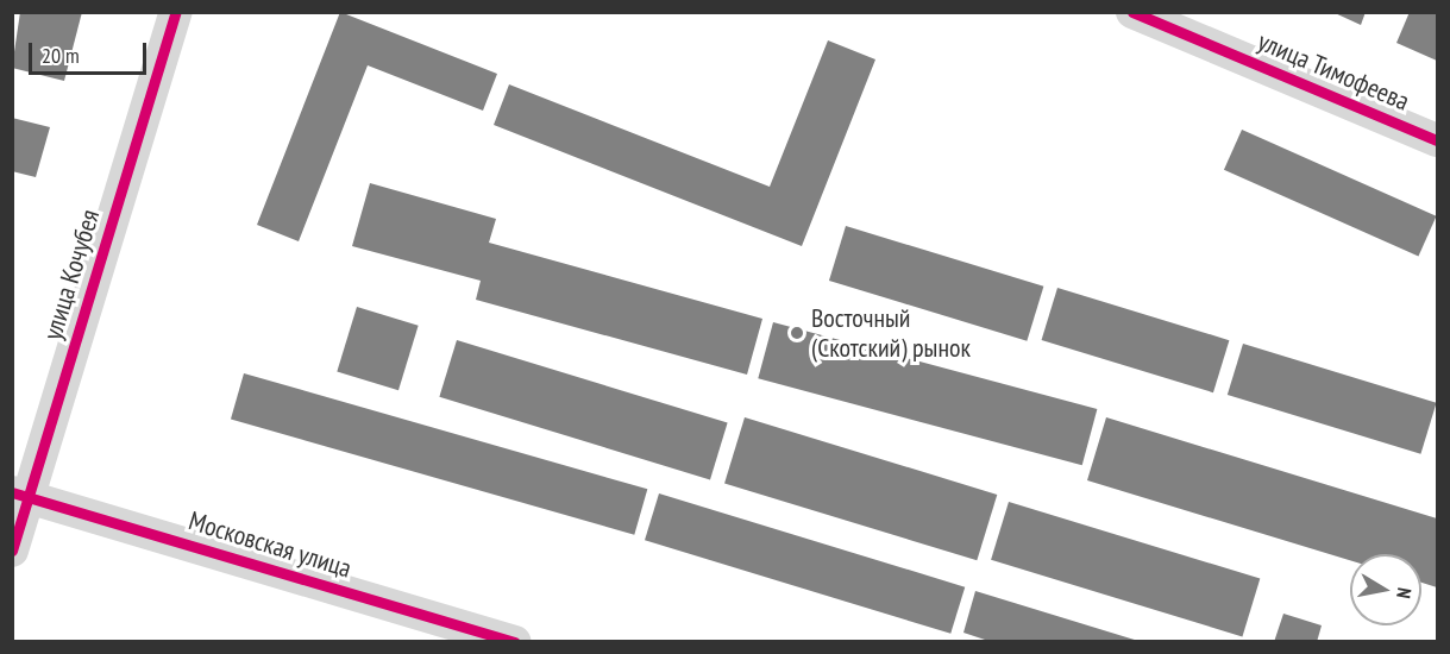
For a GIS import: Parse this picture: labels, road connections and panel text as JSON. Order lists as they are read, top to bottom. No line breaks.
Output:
{"streets":{"street":["улица Тимофеева","улица Кочубея","Московская улица"]},"crossings":[["улица Кочубея","Московская улица"]],"places":["Восточный (Скотский) рынок"],"scale_bar":"20 m","north":"right"}
